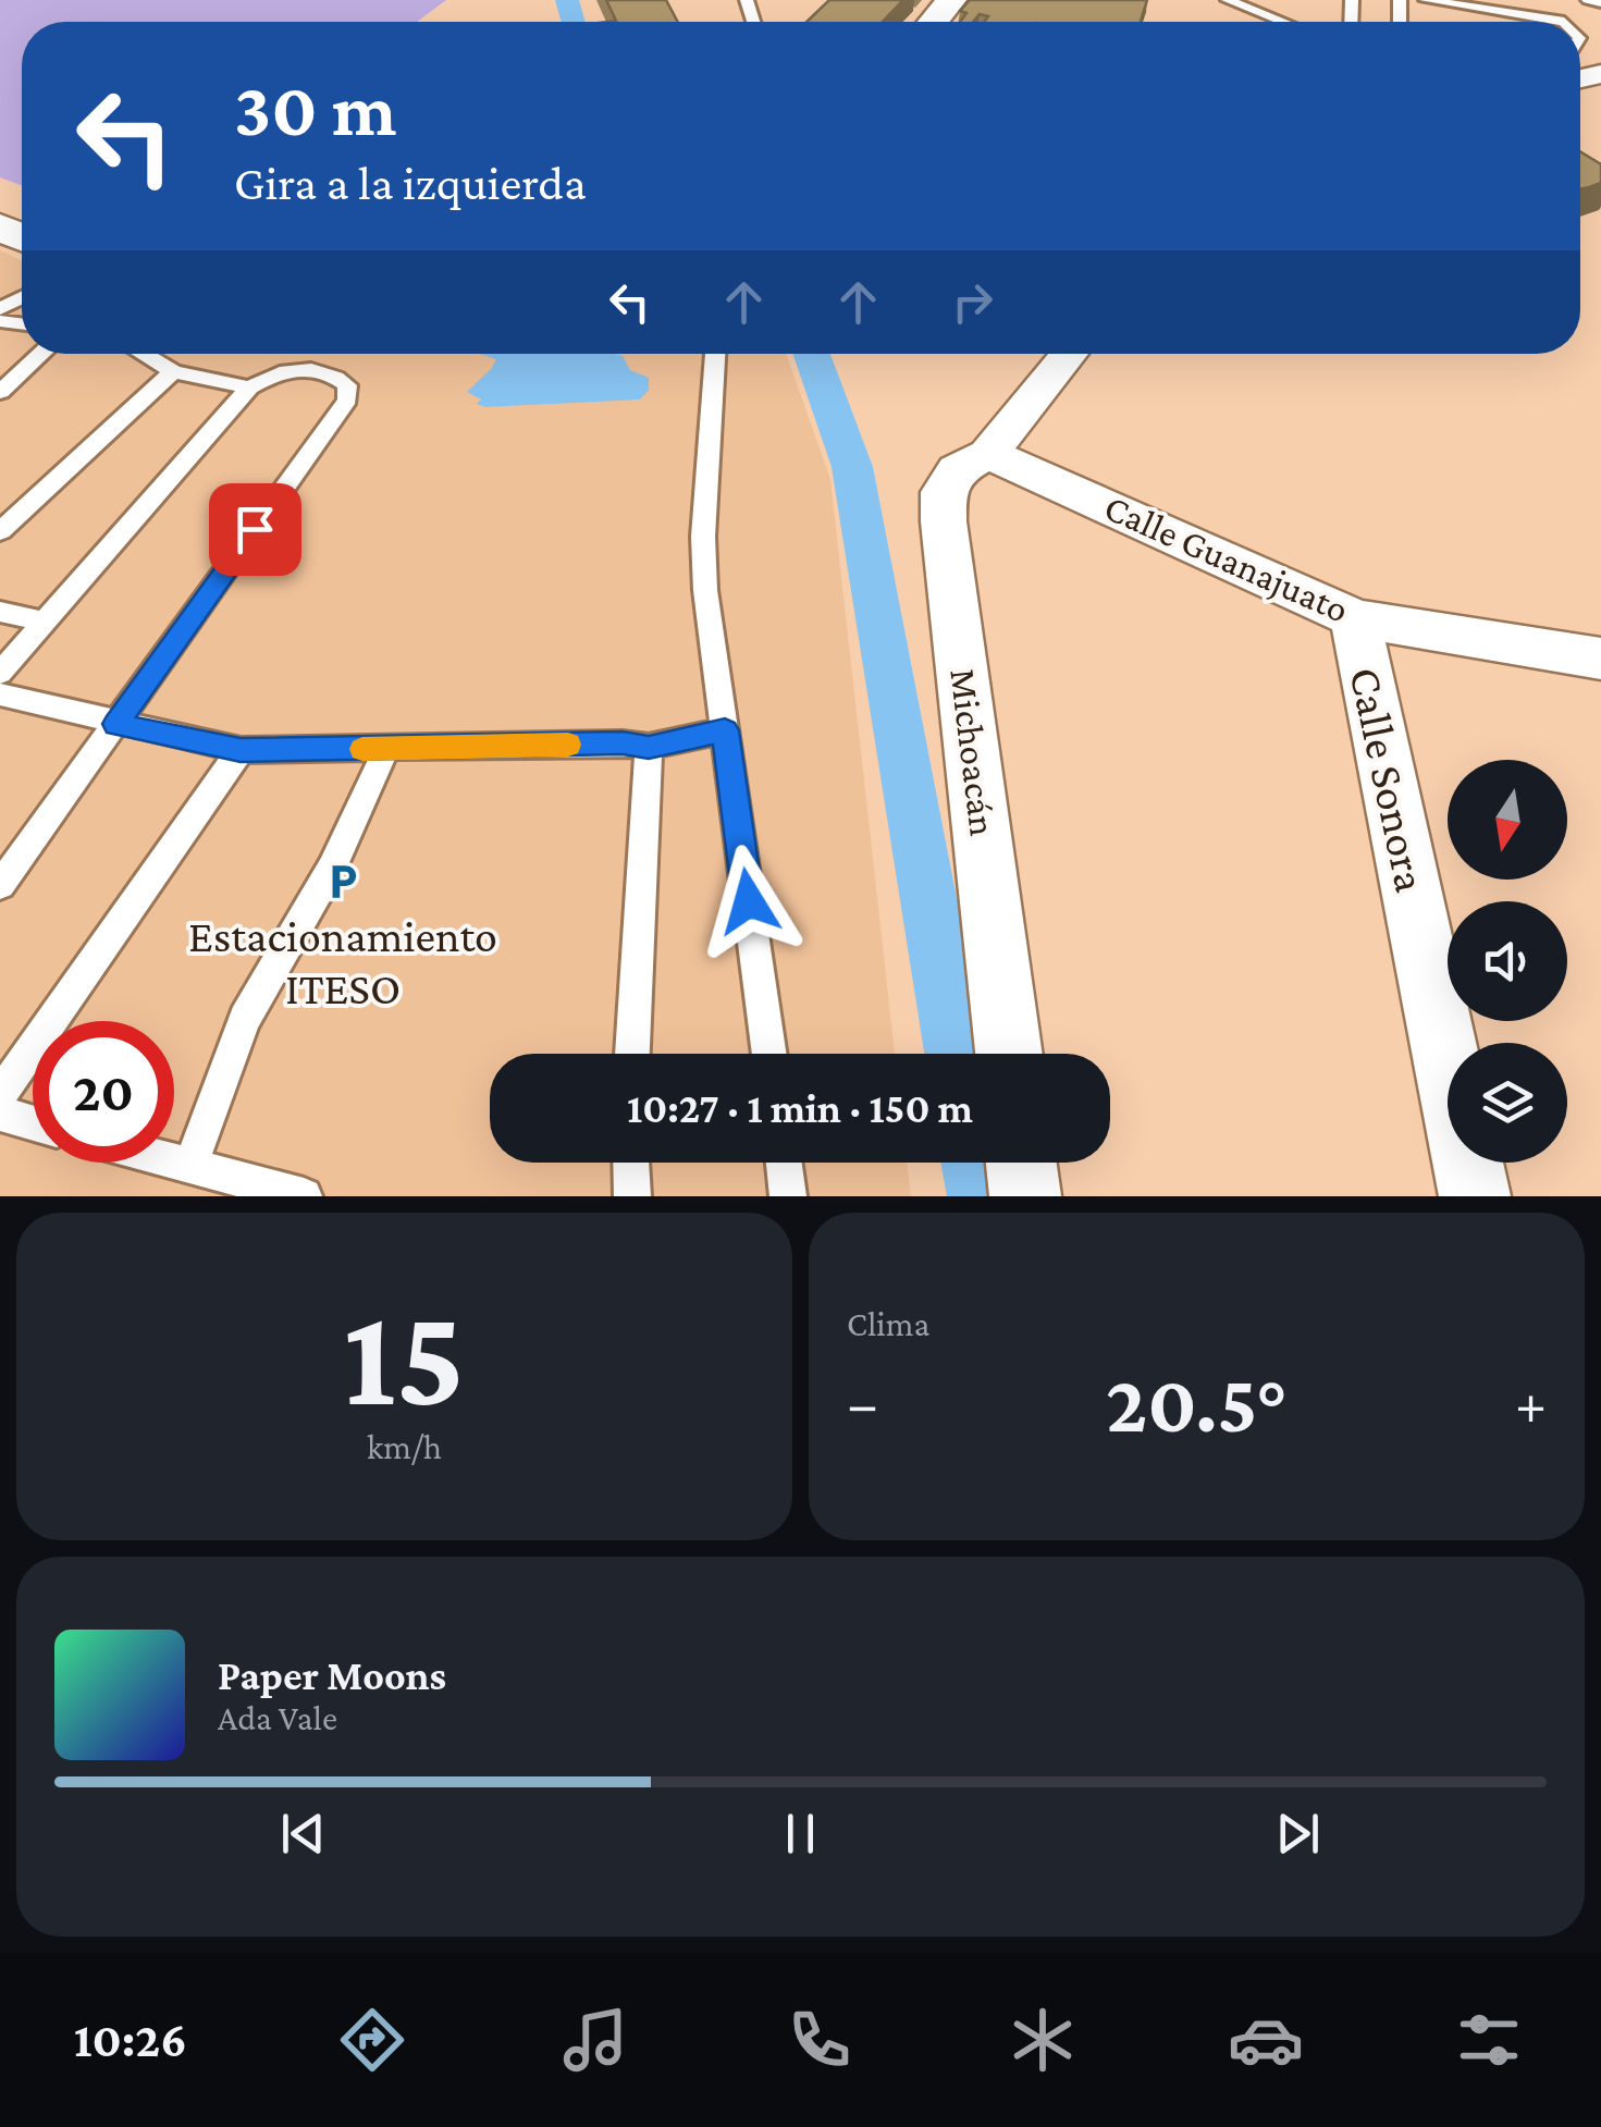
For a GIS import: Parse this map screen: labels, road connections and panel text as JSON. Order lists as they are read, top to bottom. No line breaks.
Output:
{"streets":{"street":["Calle Guanajuato","Michoacán","Calle Sonora"]},"crossings":[["Calle Guanajuato","Michoacán"],["Calle Guanajuato","Calle Sonora"]],"places":{"parking":["Estacionamiento ITESO"]},"north":"bottom","page":{"turn":["30 m","Gira a la izquierda"],"limit":"20","trip":"10:27 · 1 min · 150 m","tile":[["15","km/h"],"Clima"],"heat":["−","20.5°","+"],"song":["Paper Moons","Ada Vale"],"tabs":"10:26"}}
